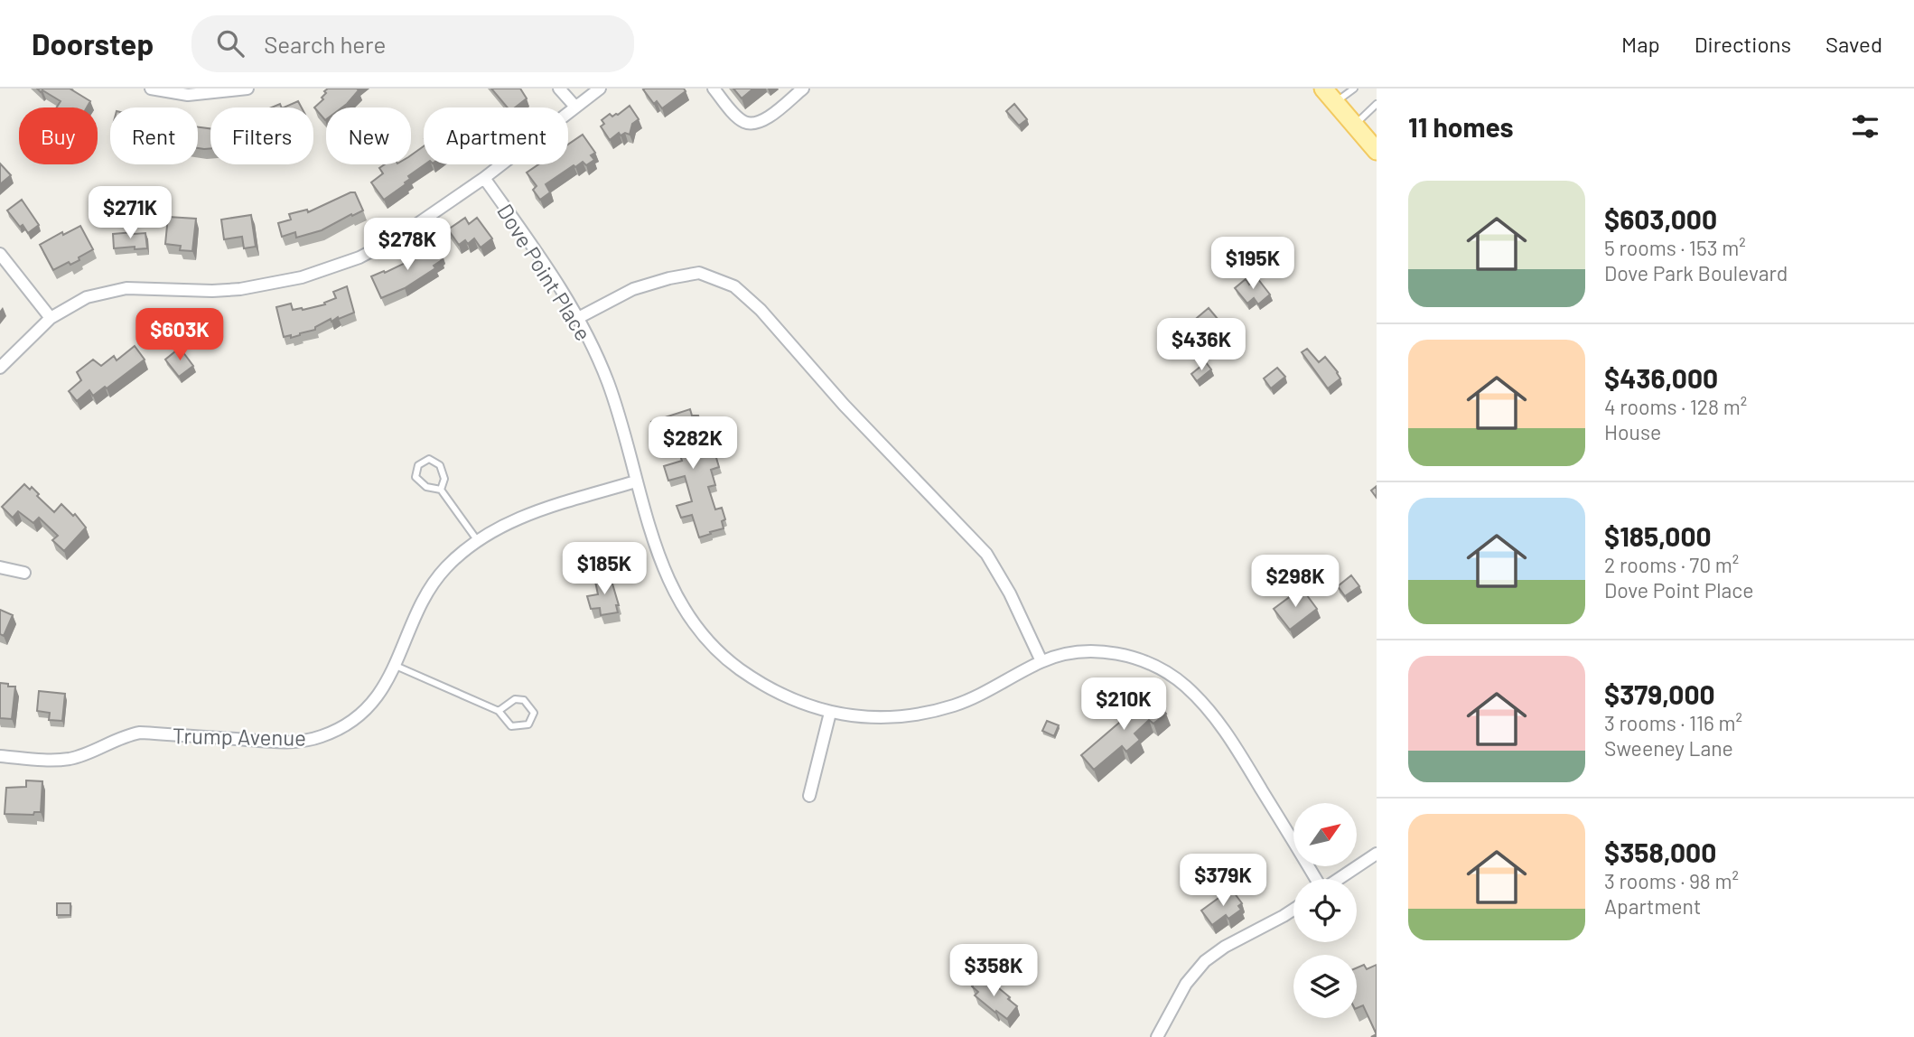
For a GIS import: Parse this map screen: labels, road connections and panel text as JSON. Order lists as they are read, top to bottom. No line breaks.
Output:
{"streets":{"street":["Dove Point Place","Trump Avenue"]},"crossings":[["Dove Point Place","Trump Avenue"]],"north":"top right","page":{"header":"Doorstep","search":"Search here","nav":["Map","Directions","Saved"],"heading":"11 homes","chip":["Buy","Rent","Filters","New","Apartment"],"list":[{"name":"$603,000","note":"5 rooms · 153 m² · Dove Park Boulevard"},{"name":"$436,000","note":"4 rooms · 128 m² · House"},{"name":"$185,000","note":"2 rooms · 70 m² · Dove Point Place"},{"name":"$379,000","note":"3 rooms · 116 m² · Sweeney Lane"},{"name":"$358,000","note":"3 rooms · 98 m² · Apartment"}],"price":["$271K","$278K","$195K","$603K","$436K","$282K","$185K","$298K","$210K","$379K","$358K"]}}
